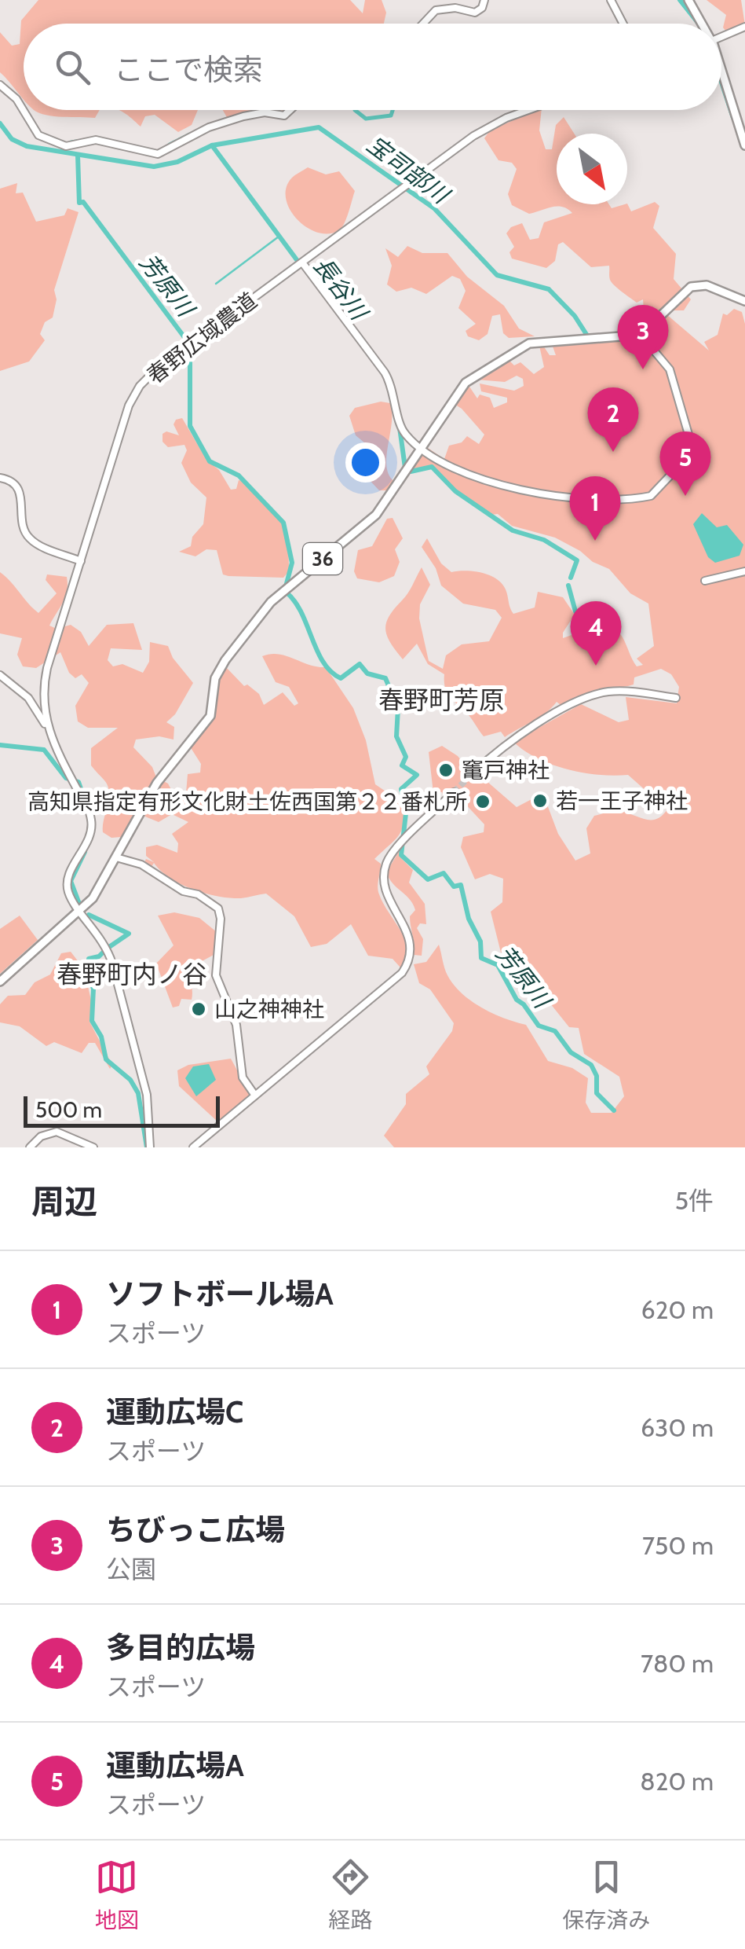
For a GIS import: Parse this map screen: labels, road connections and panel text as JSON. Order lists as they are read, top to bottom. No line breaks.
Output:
{"streets":{"main road":["36"],"street":["春野広域農道"]},"crossings":[["春野広域農道","36"]],"districts":["春野町芳原","春野町内ノ谷"],"water":["宝司部川","芳原川","長谷川"],"places":["竃戸神社","若一王子神社","高知県指定有形文化財土佐西国第２２番札所","山之神神社"],"scale_bar":"500 m","north":"bottom right","page":{"search":"ここで検索","pins":["3","2","5","1","4"],"scale":"500 m","heading":["周辺","5件"],"list":[{"mark":"1","name":"ソフトボール場A","note":"スポーツ","value":"620 m"},{"mark":"2","name":"運動広場C","note":"スポーツ","value":"630 m"},{"mark":"3","name":"ちびっこ広場","note":"公園","value":"750 m"},{"mark":"4","name":"多目的広場","note":"スポーツ","value":"780 m"},{"mark":"5","name":"運動広場A","note":"スポーツ","value":"820 m"}],"nav":["地図","経路","保存済み"]}}
